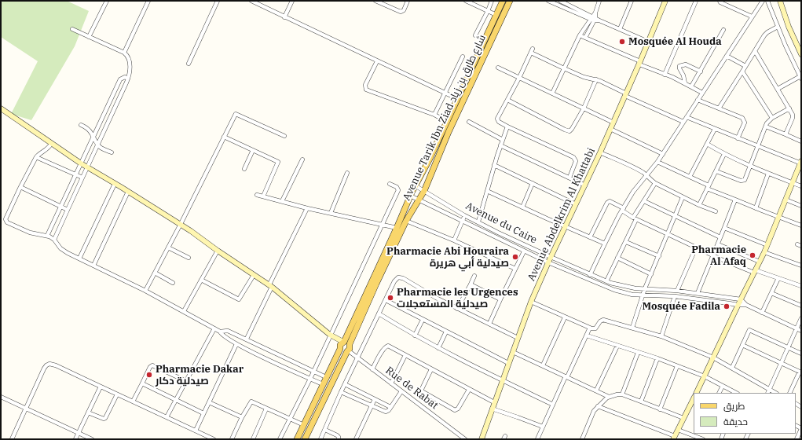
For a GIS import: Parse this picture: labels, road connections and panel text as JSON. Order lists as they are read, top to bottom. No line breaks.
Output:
{"streets":{"main road":["Avenue Tarik Ibn Ziad شارع طارق بن زياد","Avenue Abdelkrim Al Khattabi"],"street":["Avenue du Caire","Rue de Rabat"]},"crossings":[["Avenue Tarik Ibn Ziad شارع طارق بن زياد","Avenue du Caire"],["Avenue Tarik Ibn Ziad شارع طارق بن زياد","Rue de Rabat"],["Avenue Abdelkrim Al Khattabi","Avenue du Caire"]],"places":["Mosquée Al Houda","Pharmacie Al Afaq","Pharmacie Abi Houraira صيدلية أبي هريرة","Pharmacie les Urgences صيدلية المستعجلات","Mosquée Fadila","Pharmacie Dakar صيدلية دكار"],"legend":["طريق","حديقة"]}
